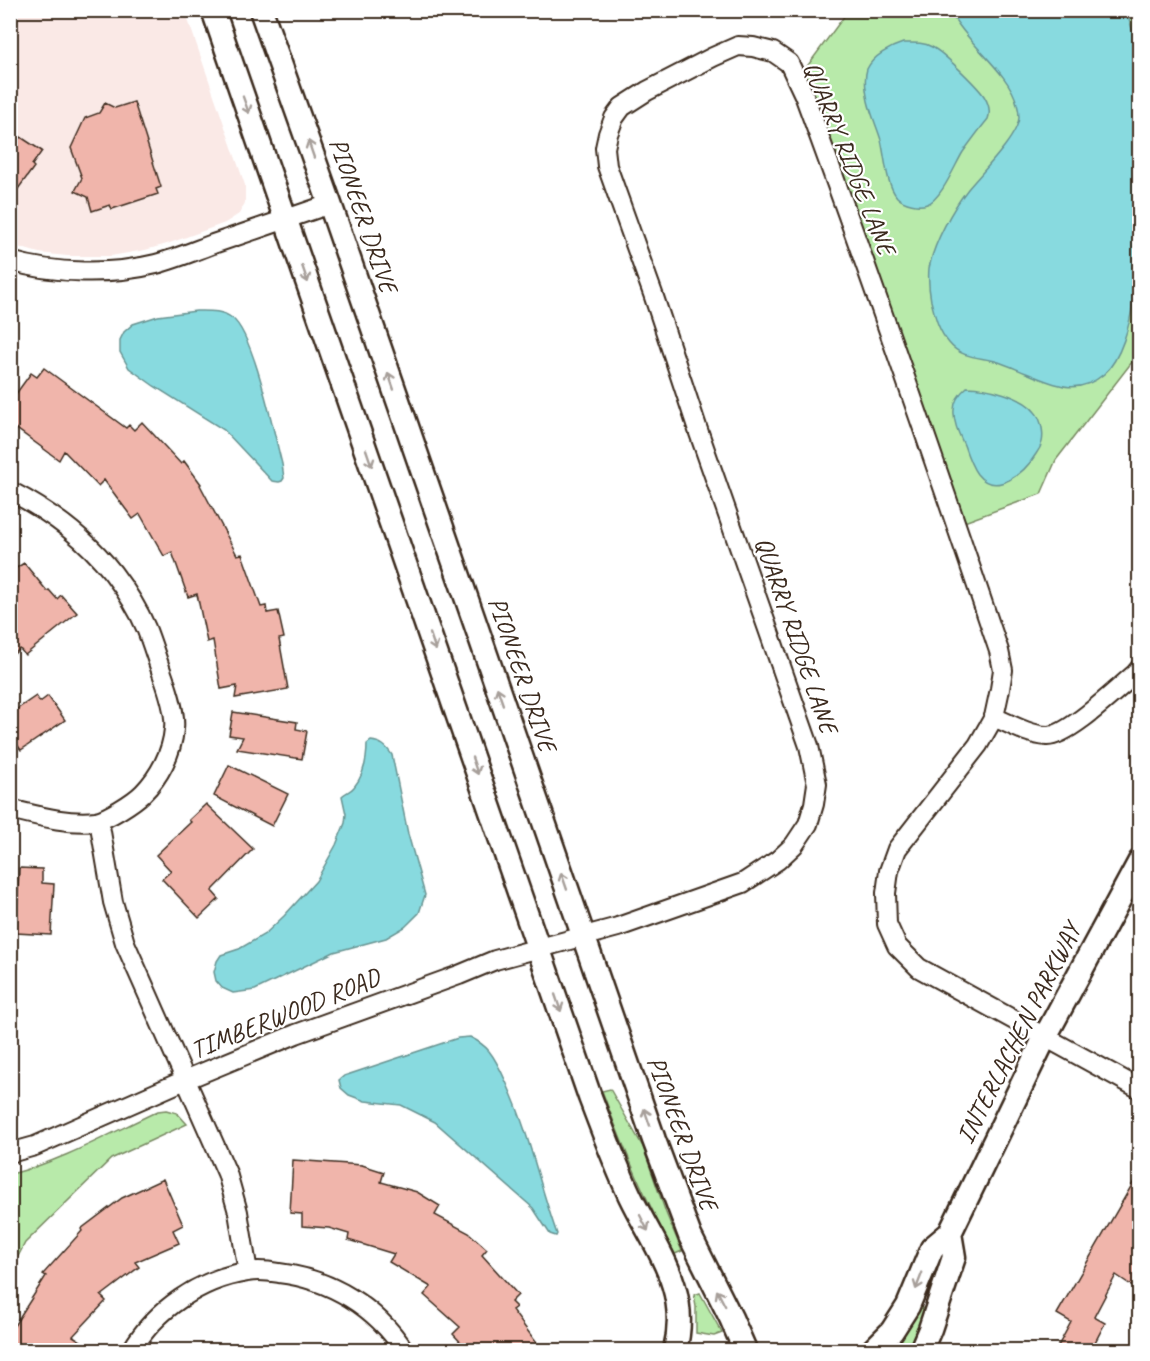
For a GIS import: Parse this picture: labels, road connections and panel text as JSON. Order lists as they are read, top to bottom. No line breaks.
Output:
{"streets":{"street":["QUARRY RIDGE LANE","PIONEER DRIVE","TIMBERWOOD ROAD","INTERLACHEN PARKWAY"]},"crossings":[["QUARRY RIDGE LANE","PIONEER DRIVE"],["QUARRY RIDGE LANE","TIMBERWOOD ROAD"],["QUARRY RIDGE LANE","INTERLACHEN PARKWAY"],["PIONEER DRIVE","TIMBERWOOD ROAD"]]}
